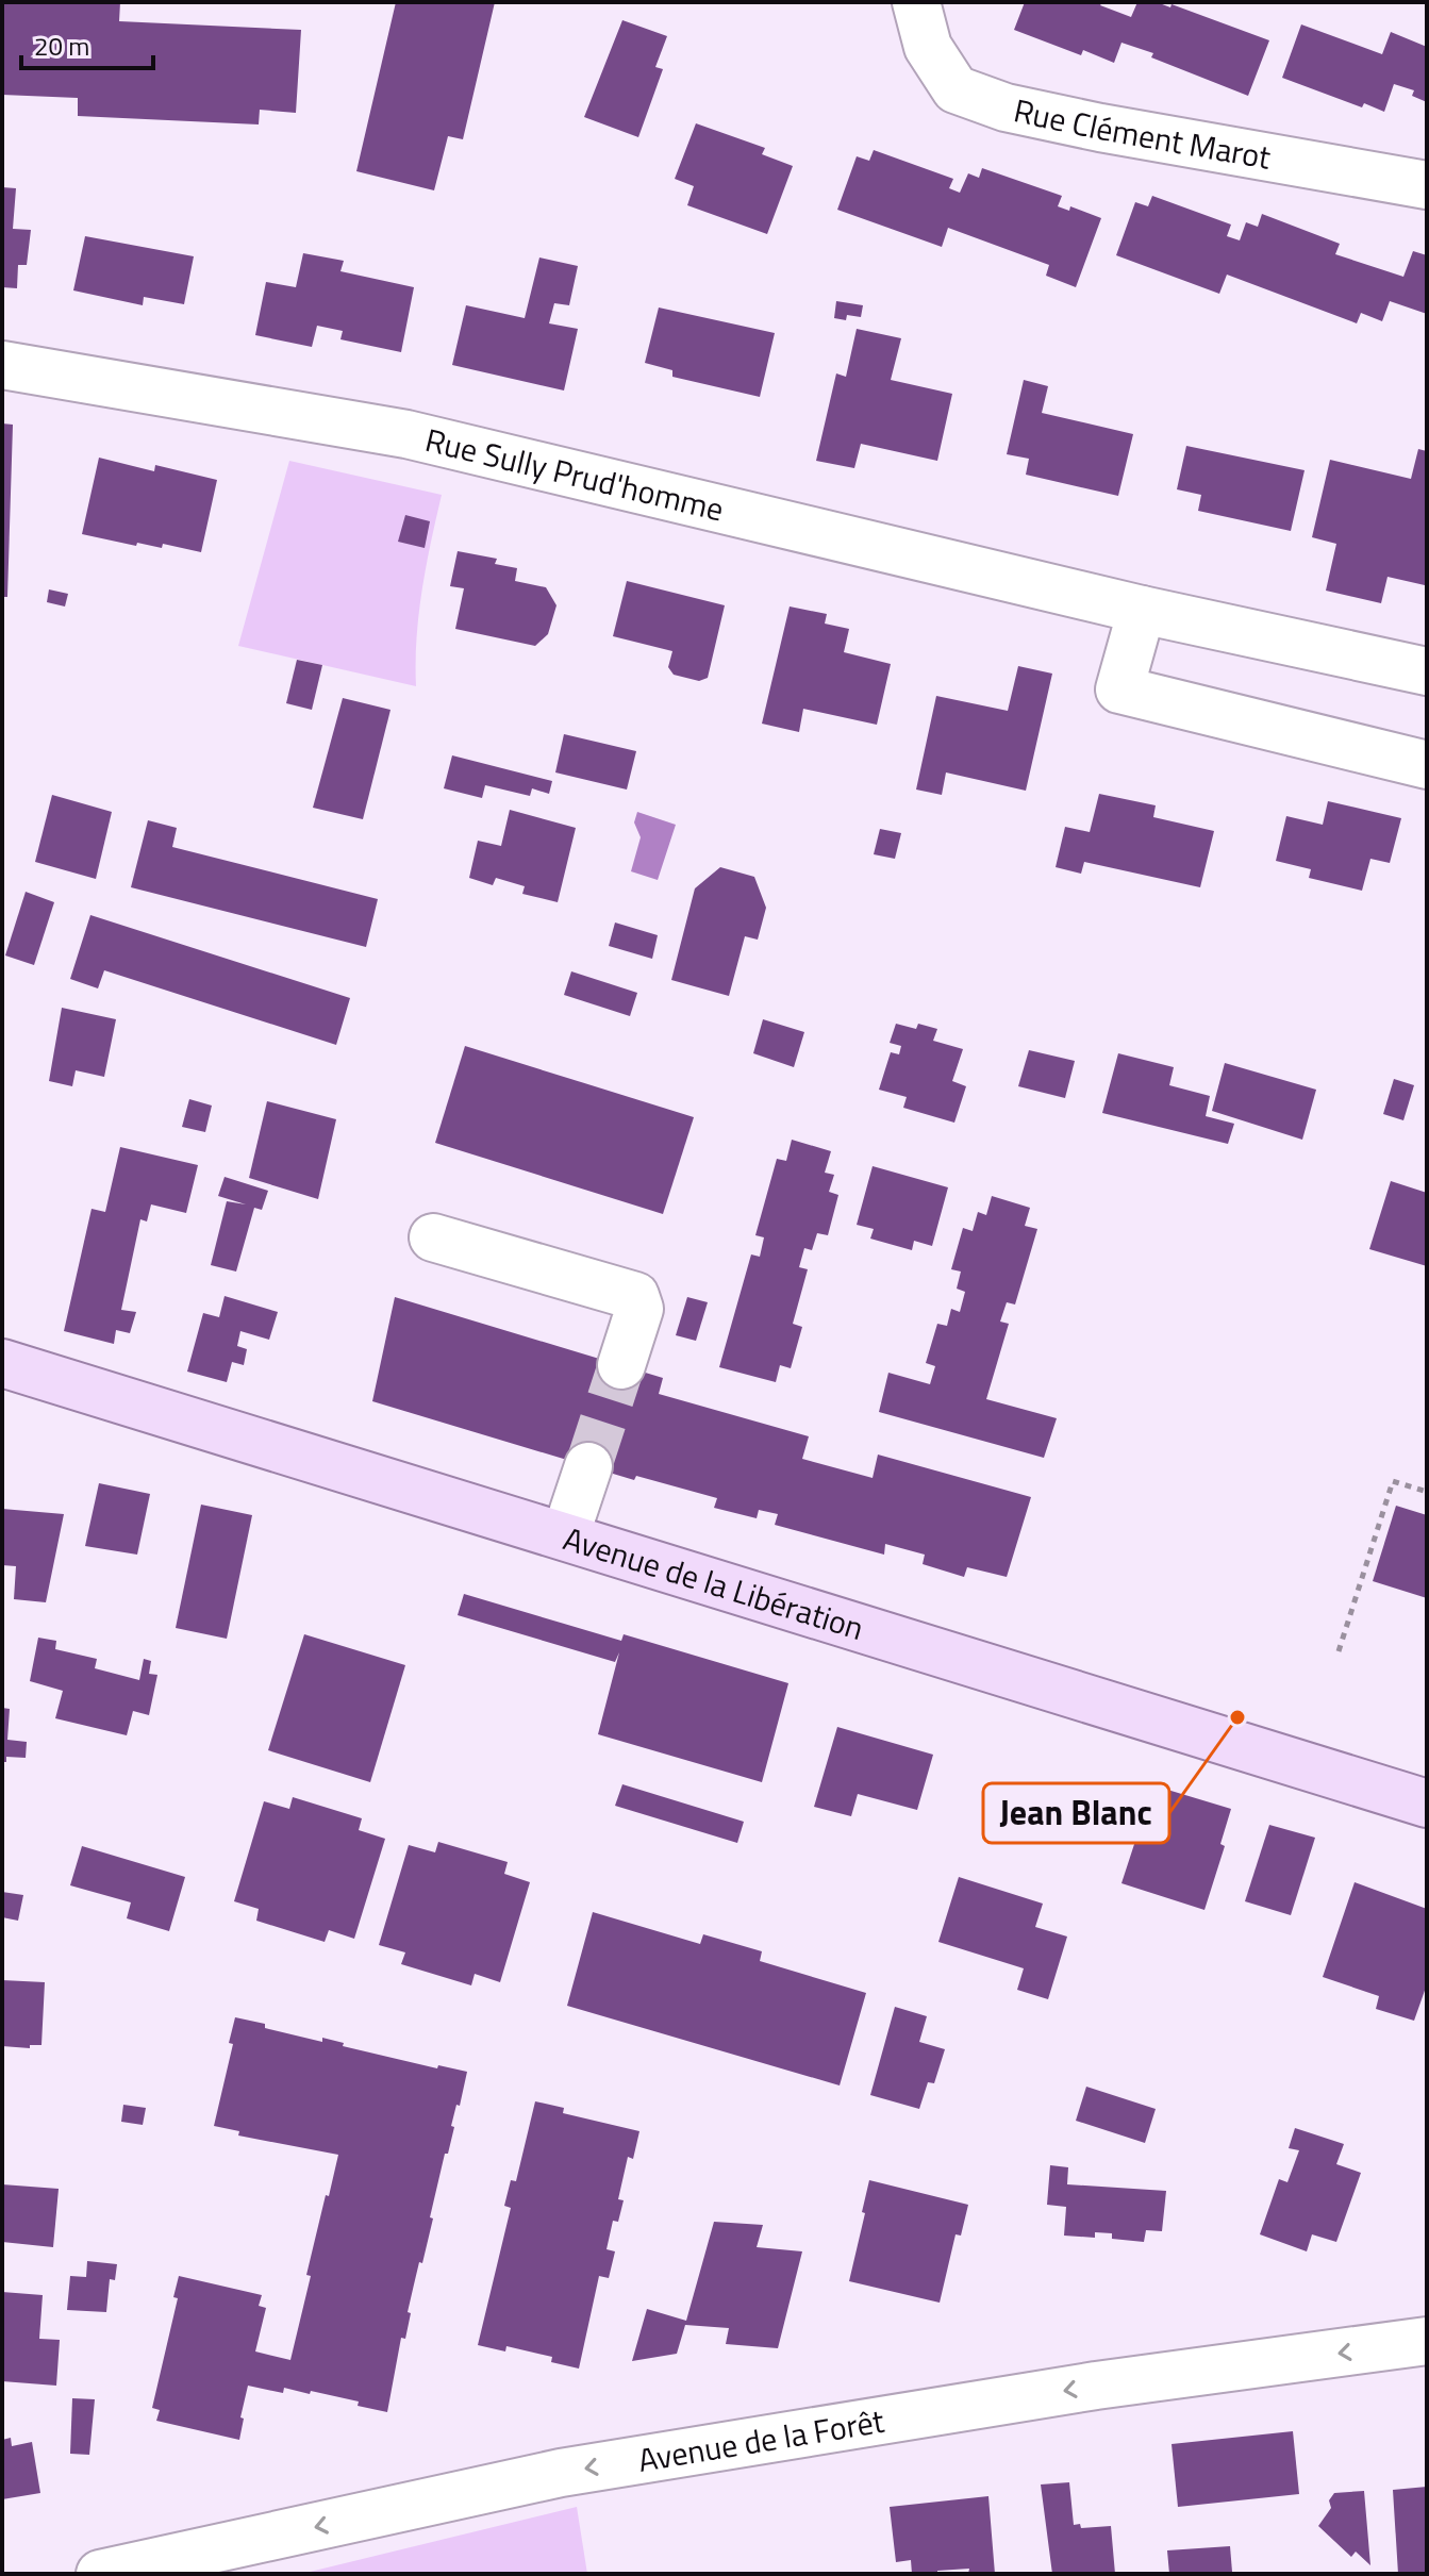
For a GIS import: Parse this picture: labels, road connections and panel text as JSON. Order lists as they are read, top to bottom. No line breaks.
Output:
{"streets":{"main road":["Avenue de la Libération"],"street":["Rue Clément Marot","Rue Sully Prud'homme","Avenue de la Forêt"]},"one_way":["Avenue de la Forêt"],"places":["Jean Blanc"],"scale_bar":"20 m"}
